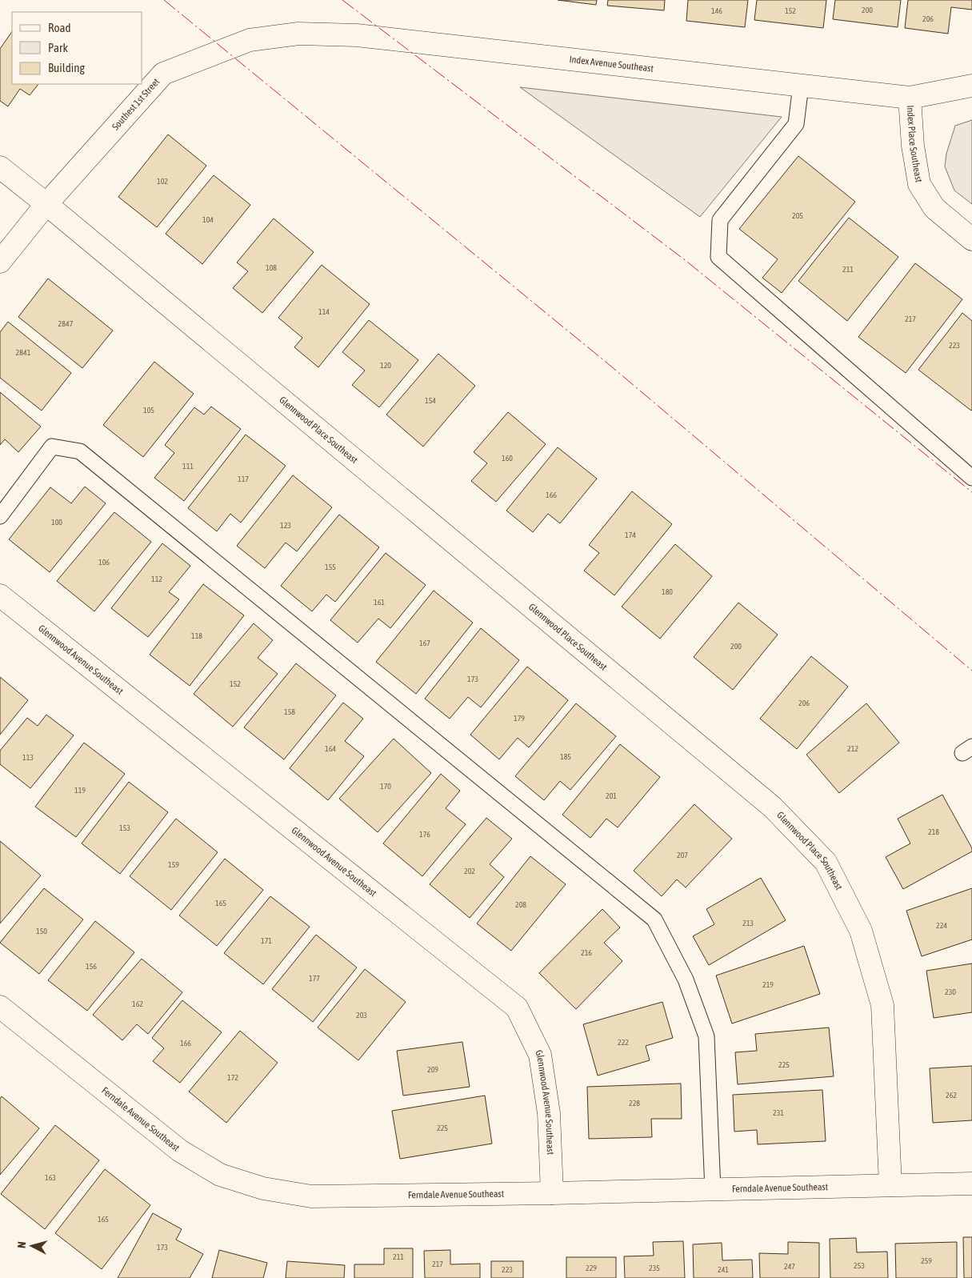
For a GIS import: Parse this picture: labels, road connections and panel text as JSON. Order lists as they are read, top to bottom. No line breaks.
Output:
{"streets":{"street":["Index Avenue Southeast","Southest 1st Street","Index Place Southeast","Glennwood Place Southeast","Glennwood Avenue Southeast","Ferndale Avenue Southeast"]},"crossings":[["Index Avenue Southeast","Southest 1st Street"],["Index Avenue Southeast","Index Place Southeast"],["Southest 1st Street","Glennwood Place Southeast"],["Glennwood Place Southeast","Ferndale Avenue Southeast"],["Glennwood Avenue Southeast","Ferndale Avenue Southeast"]],"house_numbers":["200","146","152","206","102","205","104","108","211","114","217","2847","223","2841","120","154","105","160","111","117","166","100","123","174","106","155","112","180","161","118","167","200","173","152","206","158","179","164","212","185","113","170","119","201","153","218","176","207","159","202","165","208","213","224","150","171","216","156","177","219","230","162","203","222","166","225","209","172","262","228","231","225","163","165","173","211","259","217","253","247","229","235","223","241"],"legend":["Road","Park","Building"],"north":"left"}
